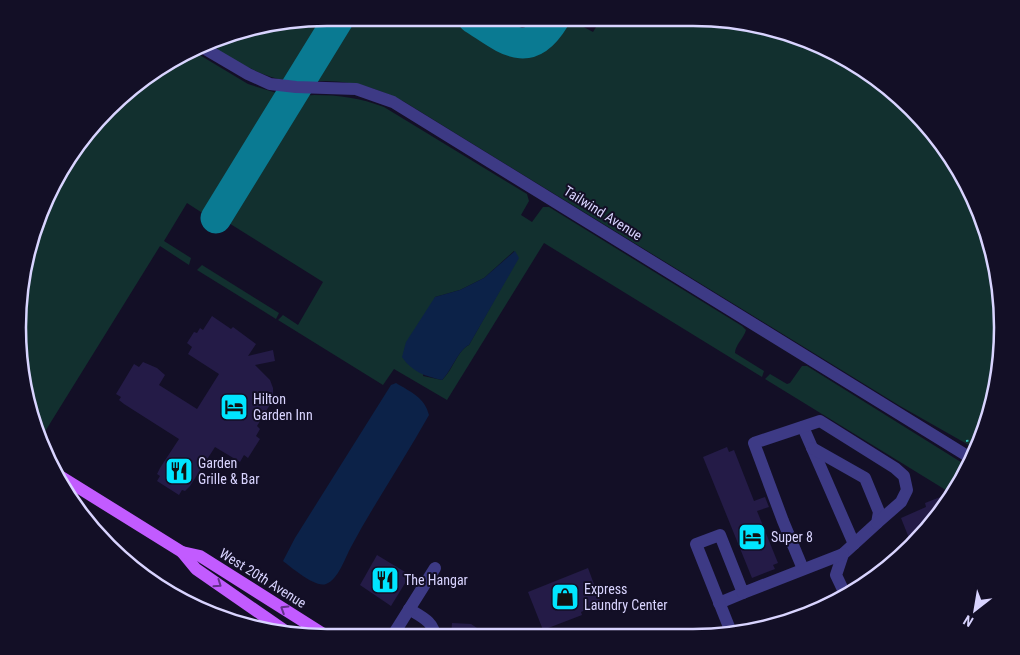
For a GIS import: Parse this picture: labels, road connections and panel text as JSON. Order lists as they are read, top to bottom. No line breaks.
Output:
{"streets":{"main road":["West 20th Avenue"],"lane":["Tailwind Avenue"]},"places":{"hotel":["Hilton Garden Inn","Super 8"],"restaurant":["Garden Grille & Bar","The Hangar"],"shop":["Express Laundry Center"]},"north":"bottom left"}
